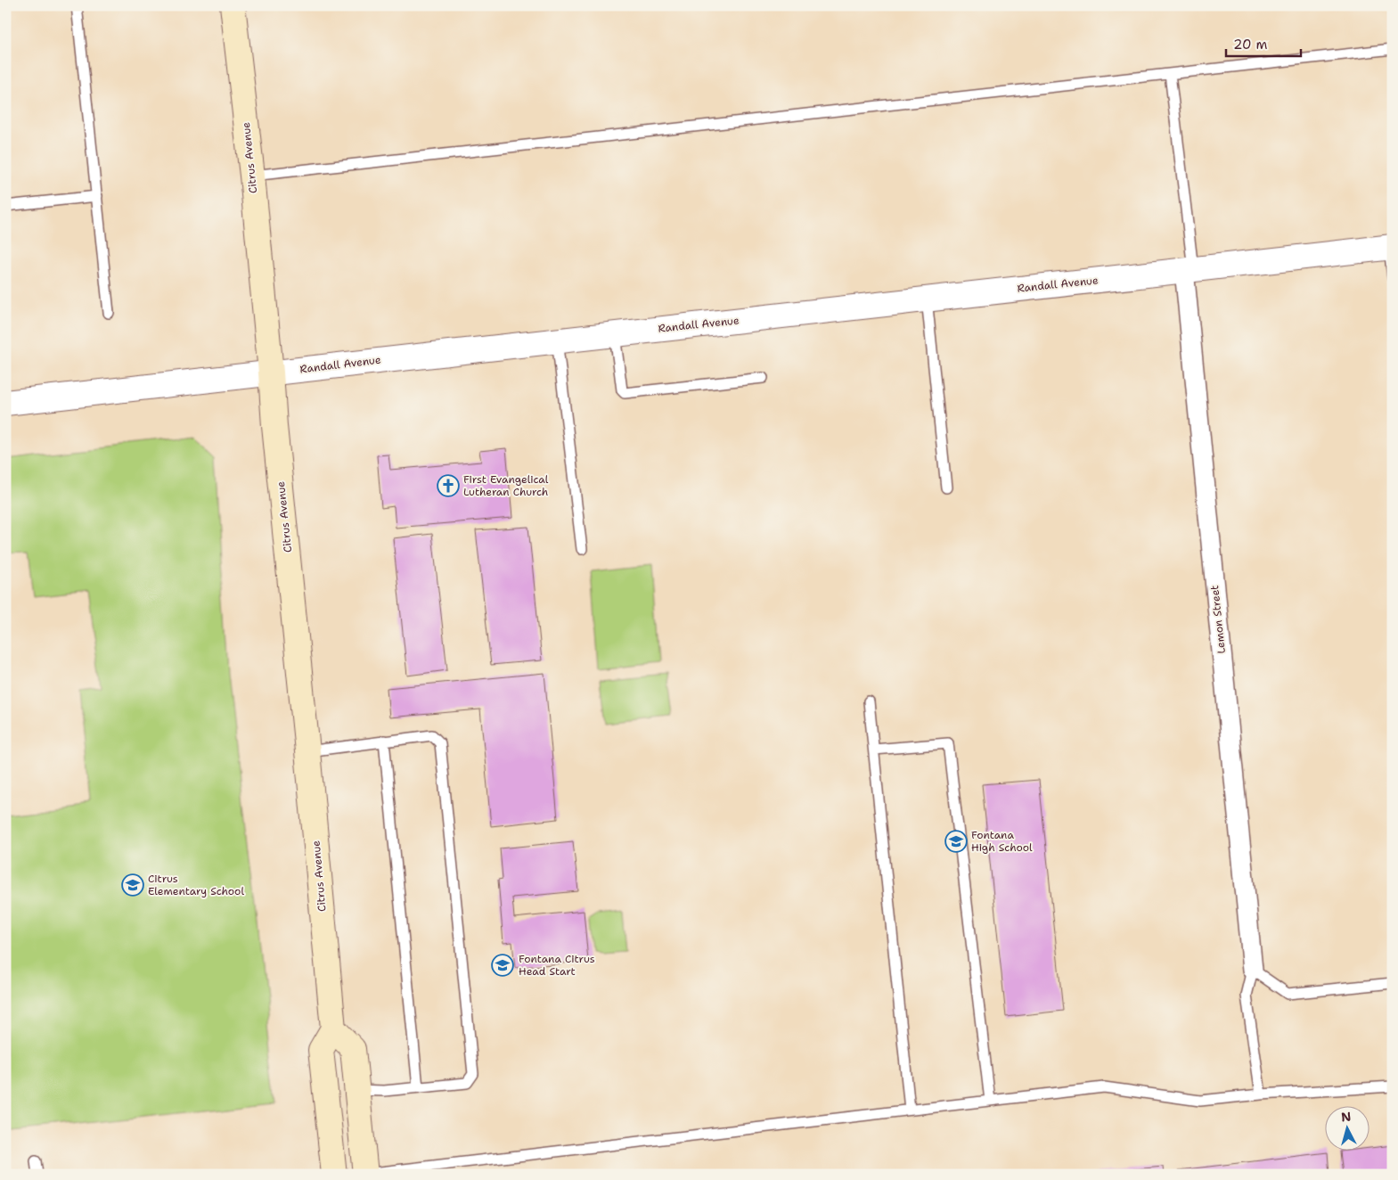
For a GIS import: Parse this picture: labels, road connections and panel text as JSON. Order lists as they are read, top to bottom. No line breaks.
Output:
{"streets":{"main road":["Citrus Avenue"],"street":["Randall Avenue","Lemon Street"]},"crossings":[["Citrus Avenue","Randall Avenue"],["Randall Avenue","Lemon Street"]],"places":{"church":["First Evangelical Lutheran Church"],"school or university":["Fontana High School","Citrus Elementary School","Fontana Citrus Head Start"]},"scale_bar":"20 m","north":"top"}
